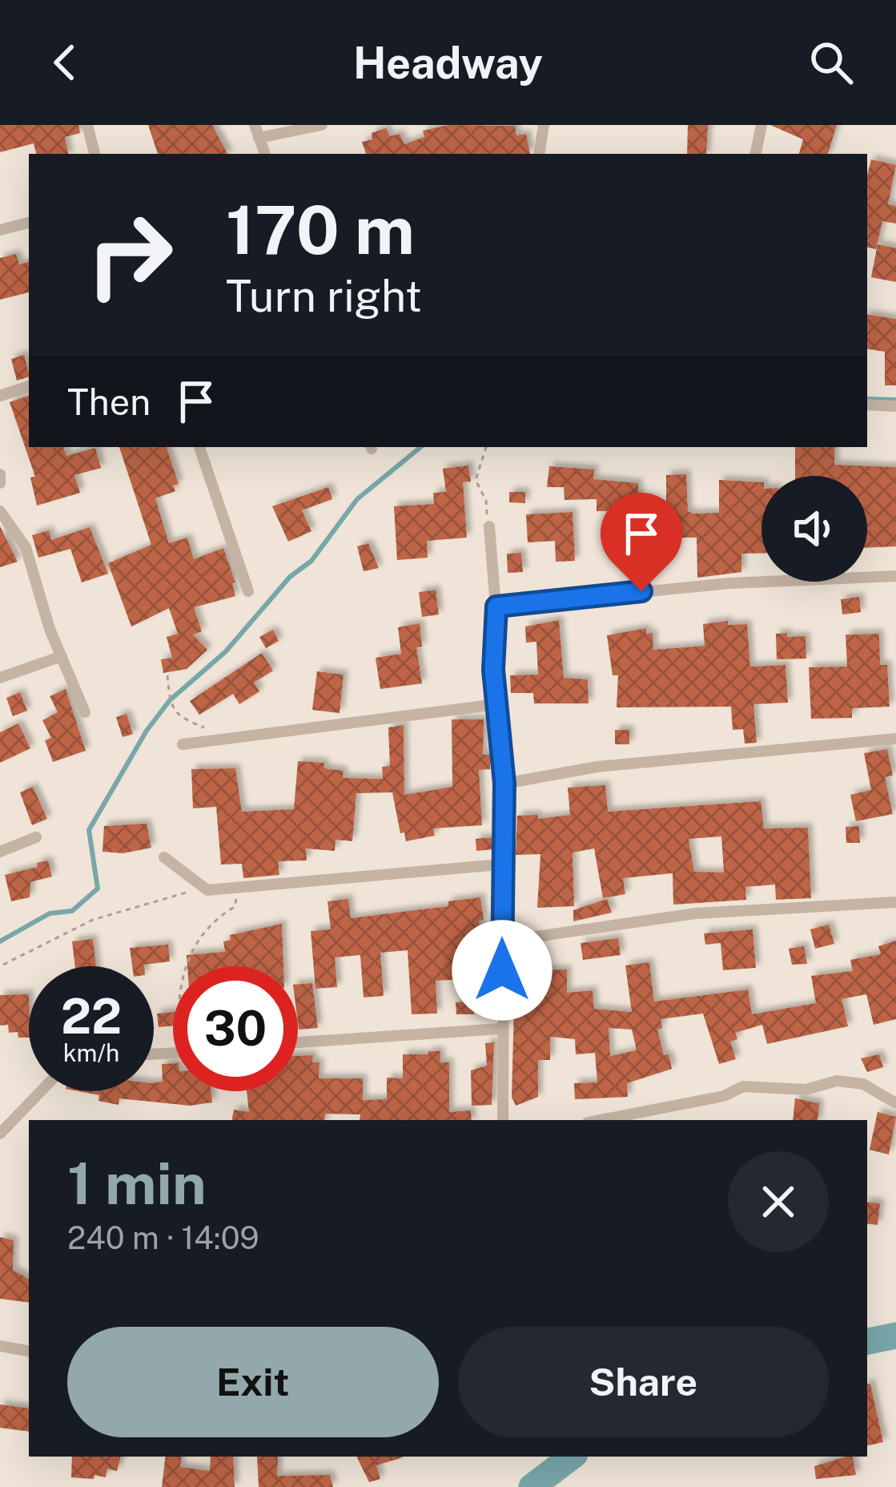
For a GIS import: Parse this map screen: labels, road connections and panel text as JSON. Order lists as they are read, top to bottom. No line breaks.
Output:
{"page":{"header":"Headway","turn":["170 m","Turn right"],"then":"Then","speed":"22 km/h","limit":"30","heading":["1 min","240 m · 14:09"],"buttons":["Exit","Share"]}}
